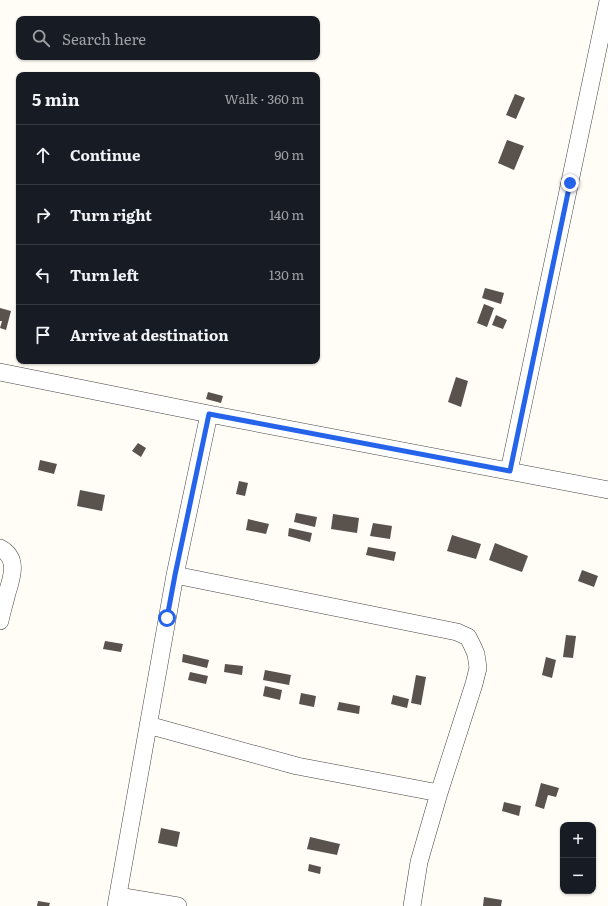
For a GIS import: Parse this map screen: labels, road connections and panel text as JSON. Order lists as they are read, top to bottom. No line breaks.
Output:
{"page":{"search":"Search here","heading":["5 min","Walk · 360 m"],"list":[["Continue","90 m"],["Turn right","140 m"],["Turn left","130 m"],"Arrive at destination"],"map_buttons":["+","−"]}}
